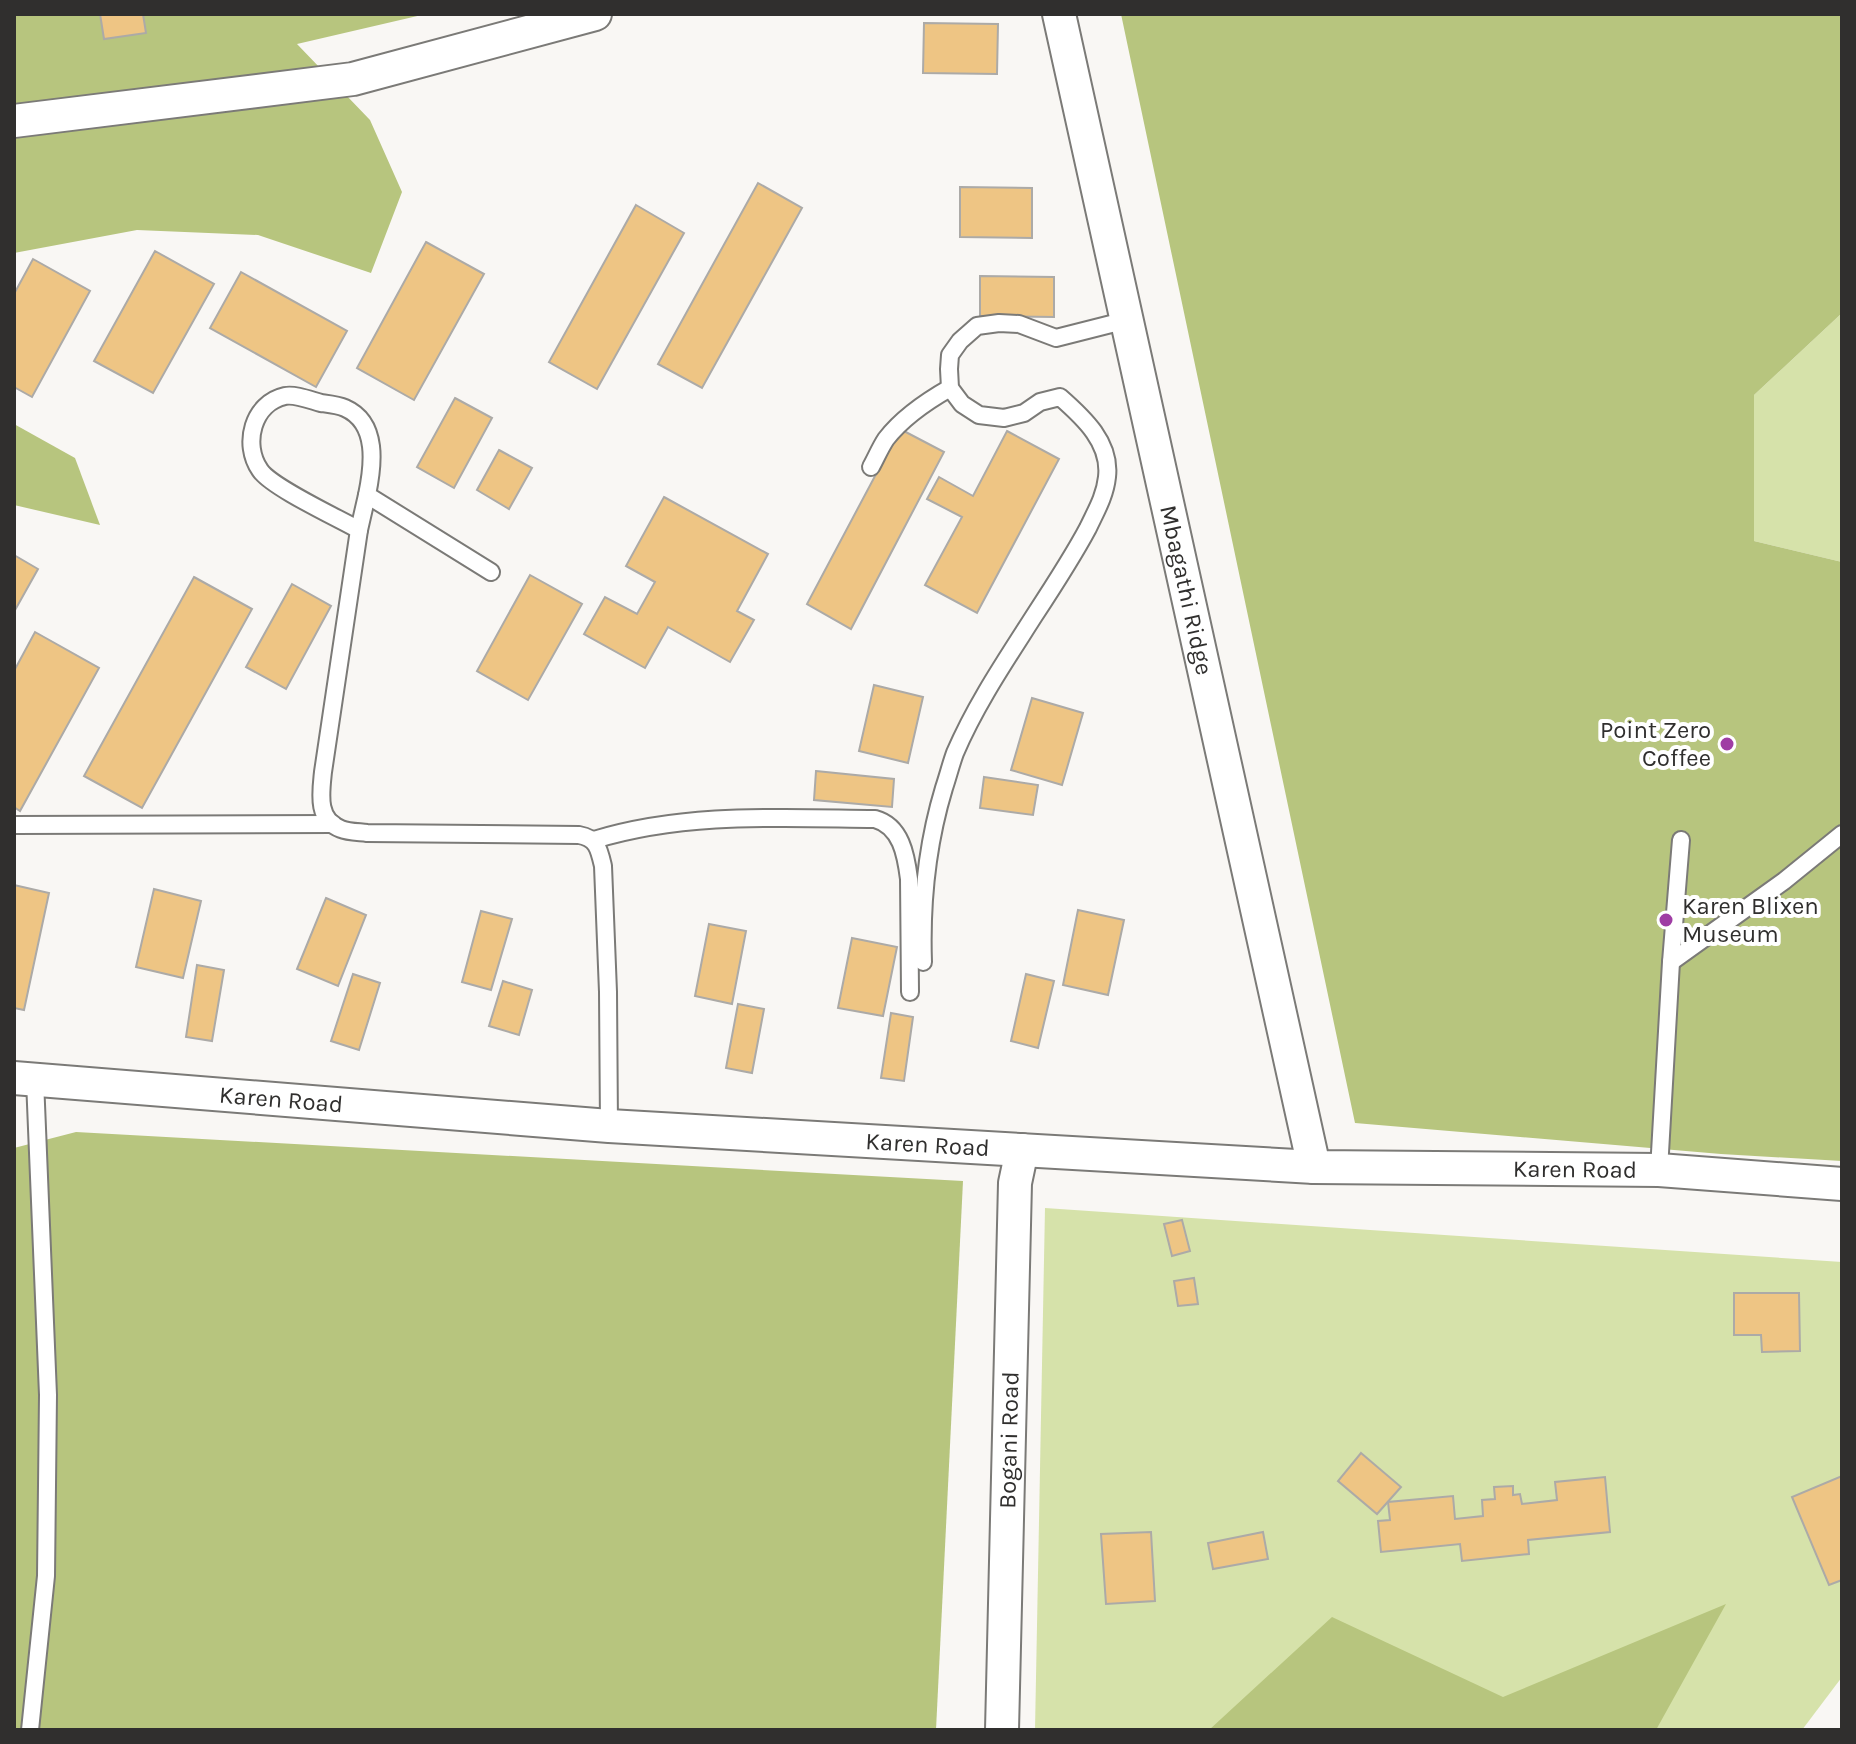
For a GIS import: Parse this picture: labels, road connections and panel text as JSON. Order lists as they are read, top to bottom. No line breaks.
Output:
{"streets":{"street":["Mbagathi Ridge","Karen Road","Bogani Road"]},"crossings":[["Mbagathi Ridge","Karen Road"],["Karen Road","Bogani Road"]],"places":["Point Zero Coffee","Karen Blixen Museum"]}
